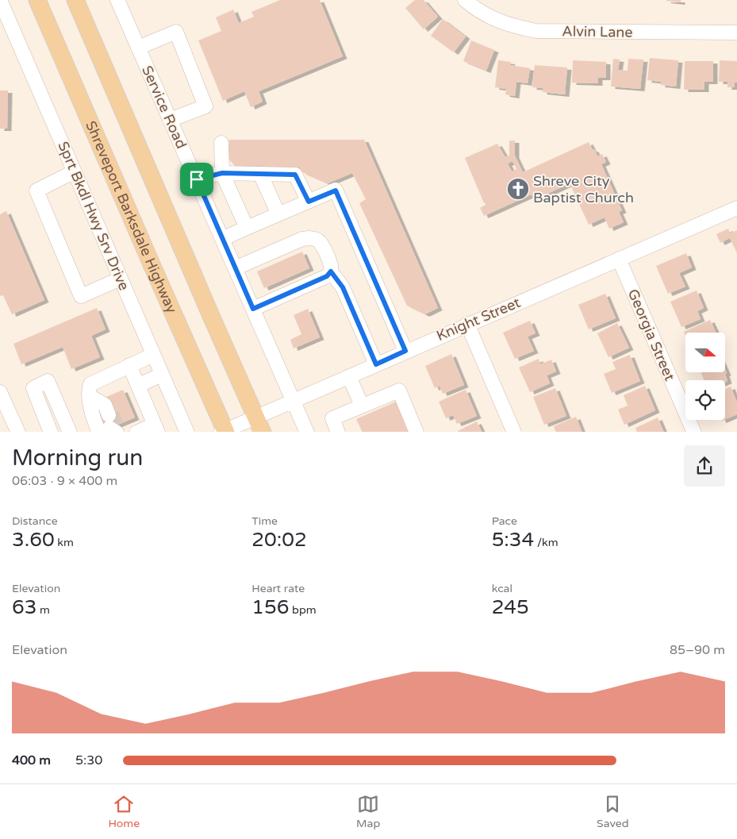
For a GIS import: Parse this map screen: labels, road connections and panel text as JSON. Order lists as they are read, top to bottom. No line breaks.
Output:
{"streets":{"main road":["Shreveport Barksdale Highway"],"street":["Alvin Lane","Service Road","Sprt Bkdl Hwy Srv Drive","Knight Street","Georgia Street"]},"crossings":[["Service Road","Knight Street"],["Shreveport Barksdale Highway","Knight Street"],["Knight Street","Georgia Street"]],"places":{"church":["Shreve City Baptist Church"]},"north":"right","page":{"heading":["Morning run","06:03 · 9 × 400 m"],"stats":[["Distance","3.60 km"],["Time","20:02"],["Pace","5:34 /km"],["Elevation","63 m"],["Heart rate","156 bpm"],["kcal","245"]],"chart":["Elevation","85–90 m"],"list":[{"name":"400 m","note":"5:30"}],"tabs":["Home","Map","Saved"]}}
